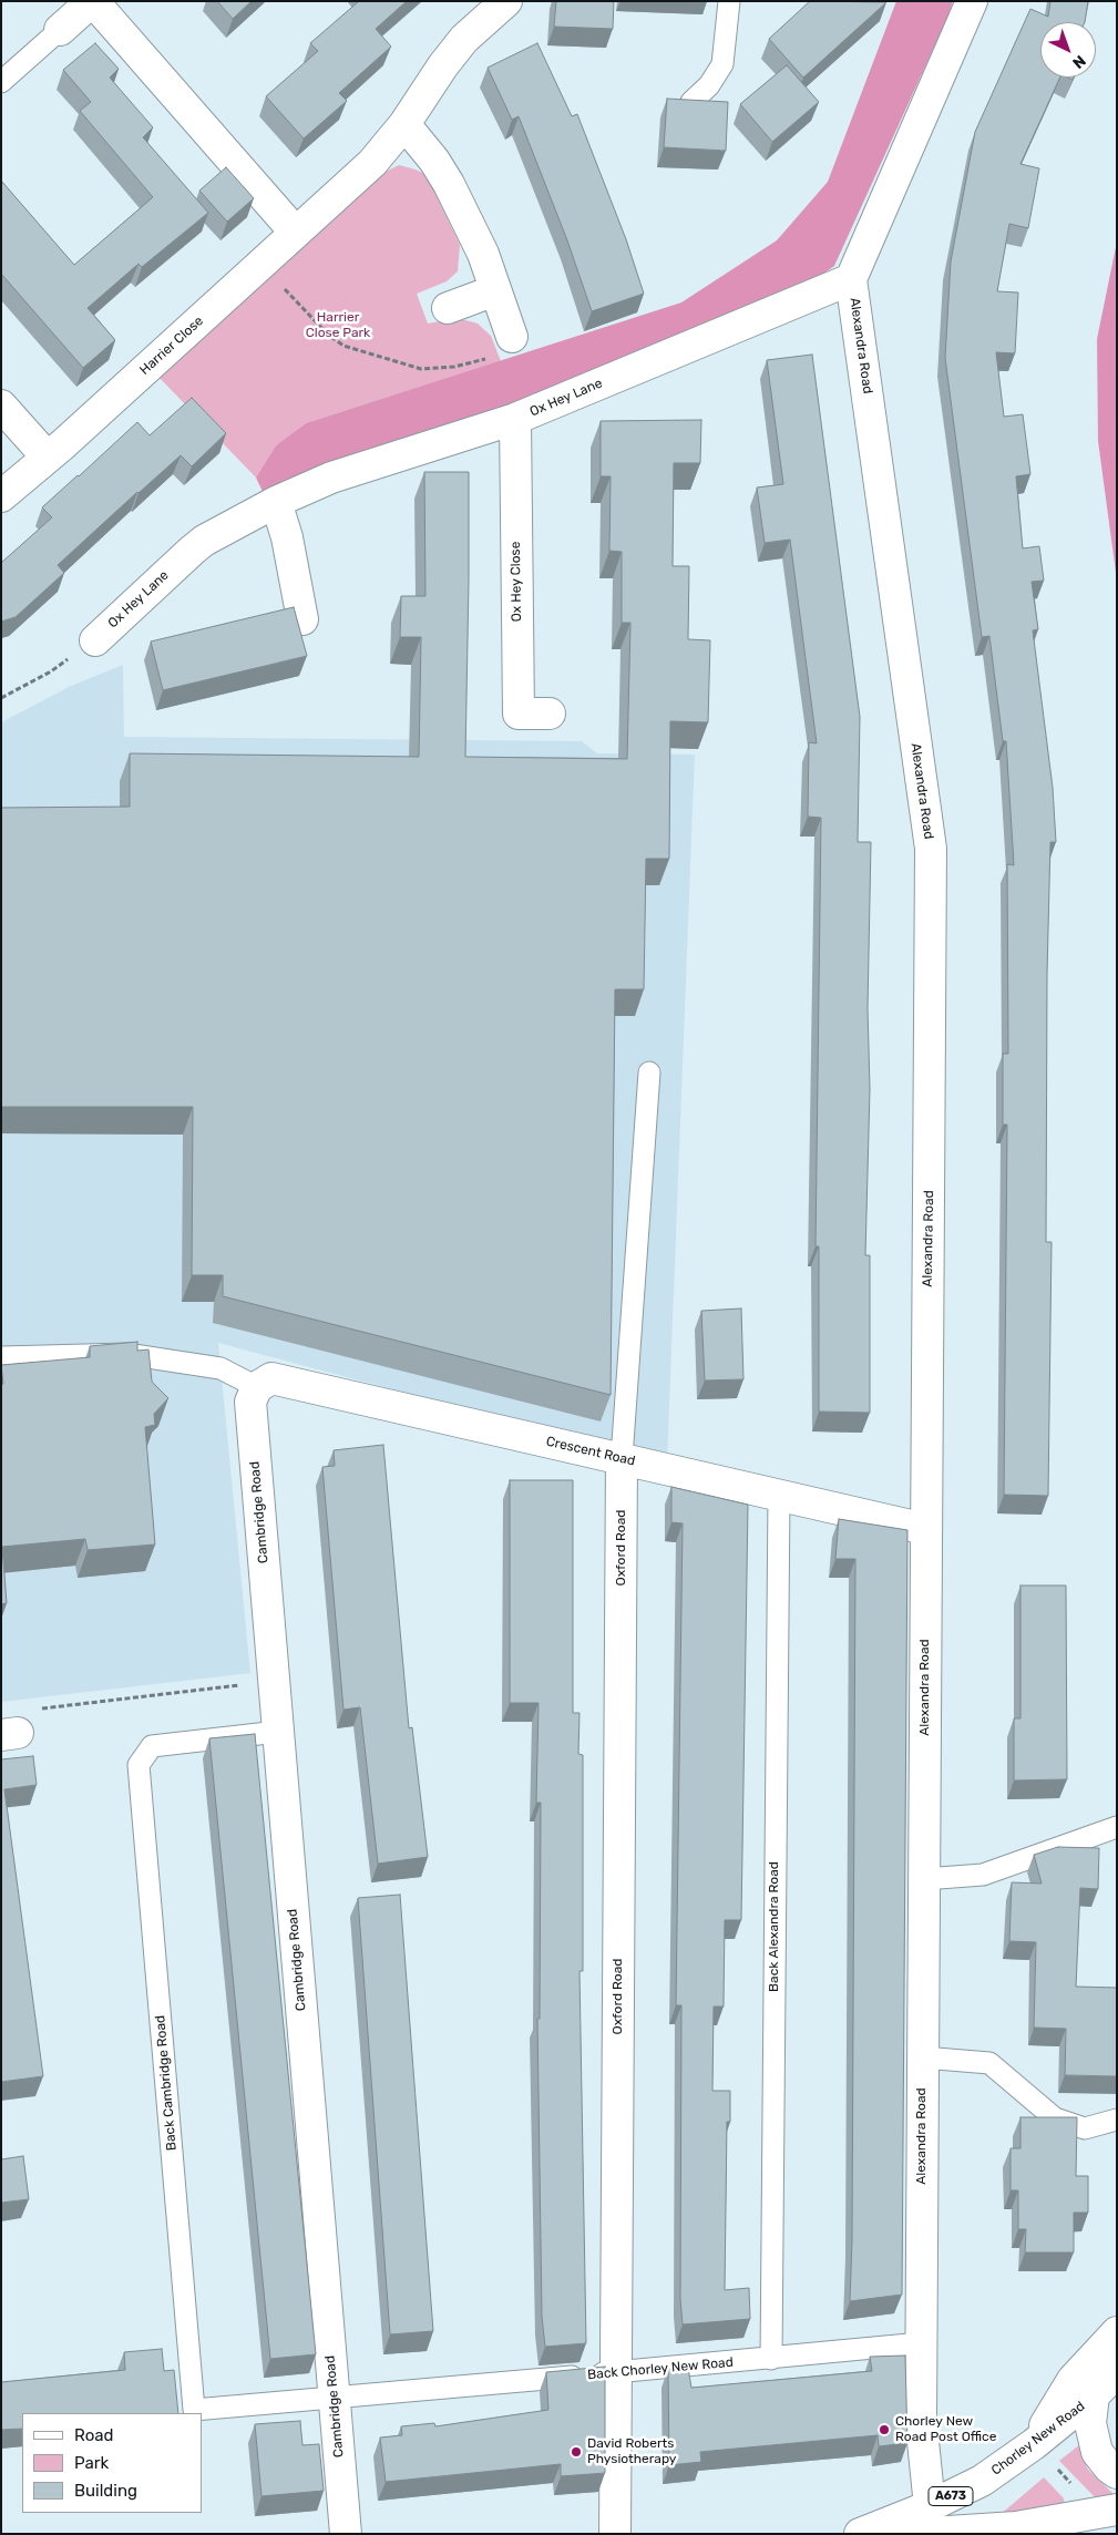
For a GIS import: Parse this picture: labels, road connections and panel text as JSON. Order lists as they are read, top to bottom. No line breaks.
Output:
{"streets":{"main road":["Harrier Close","Alexandra Road","Ox Hey Lane","Ox Hey Close","Crescent Road","Cambridge Road","Oxford Road","Chorley New Road","A673"],"lane":["Back Alexandra Road","Back Cambridge Road","Back Chorley New Road"]},"crossings":[["Alexandra Road","Ox Hey Lane"],["Alexandra Road","Crescent Road"],["Alexandra Road","Back Chorley New Road"],["Alexandra Road","Chorley New Road"],["Ox Hey Lane","Ox Hey Close"],["Crescent Road","Cambridge Road"],["Crescent Road","Oxford Road"],["Crescent Road","Back Alexandra Road"],["Cambridge Road","Back Cambridge Road"],["Cambridge Road","Back Chorley New Road"],["Oxford Road","Back Chorley New Road"],["Back Alexandra Road","Back Chorley New Road"],["Back Cambridge Road","Back Chorley New Road"],["Chorley New Road","A673"]],"parks":["Harrier Close Park"],"places":["Chorley New Road Post Office","David Roberts Physiotherapy"],"legend":["Road","Park","Building"],"north":"bottom right"}
